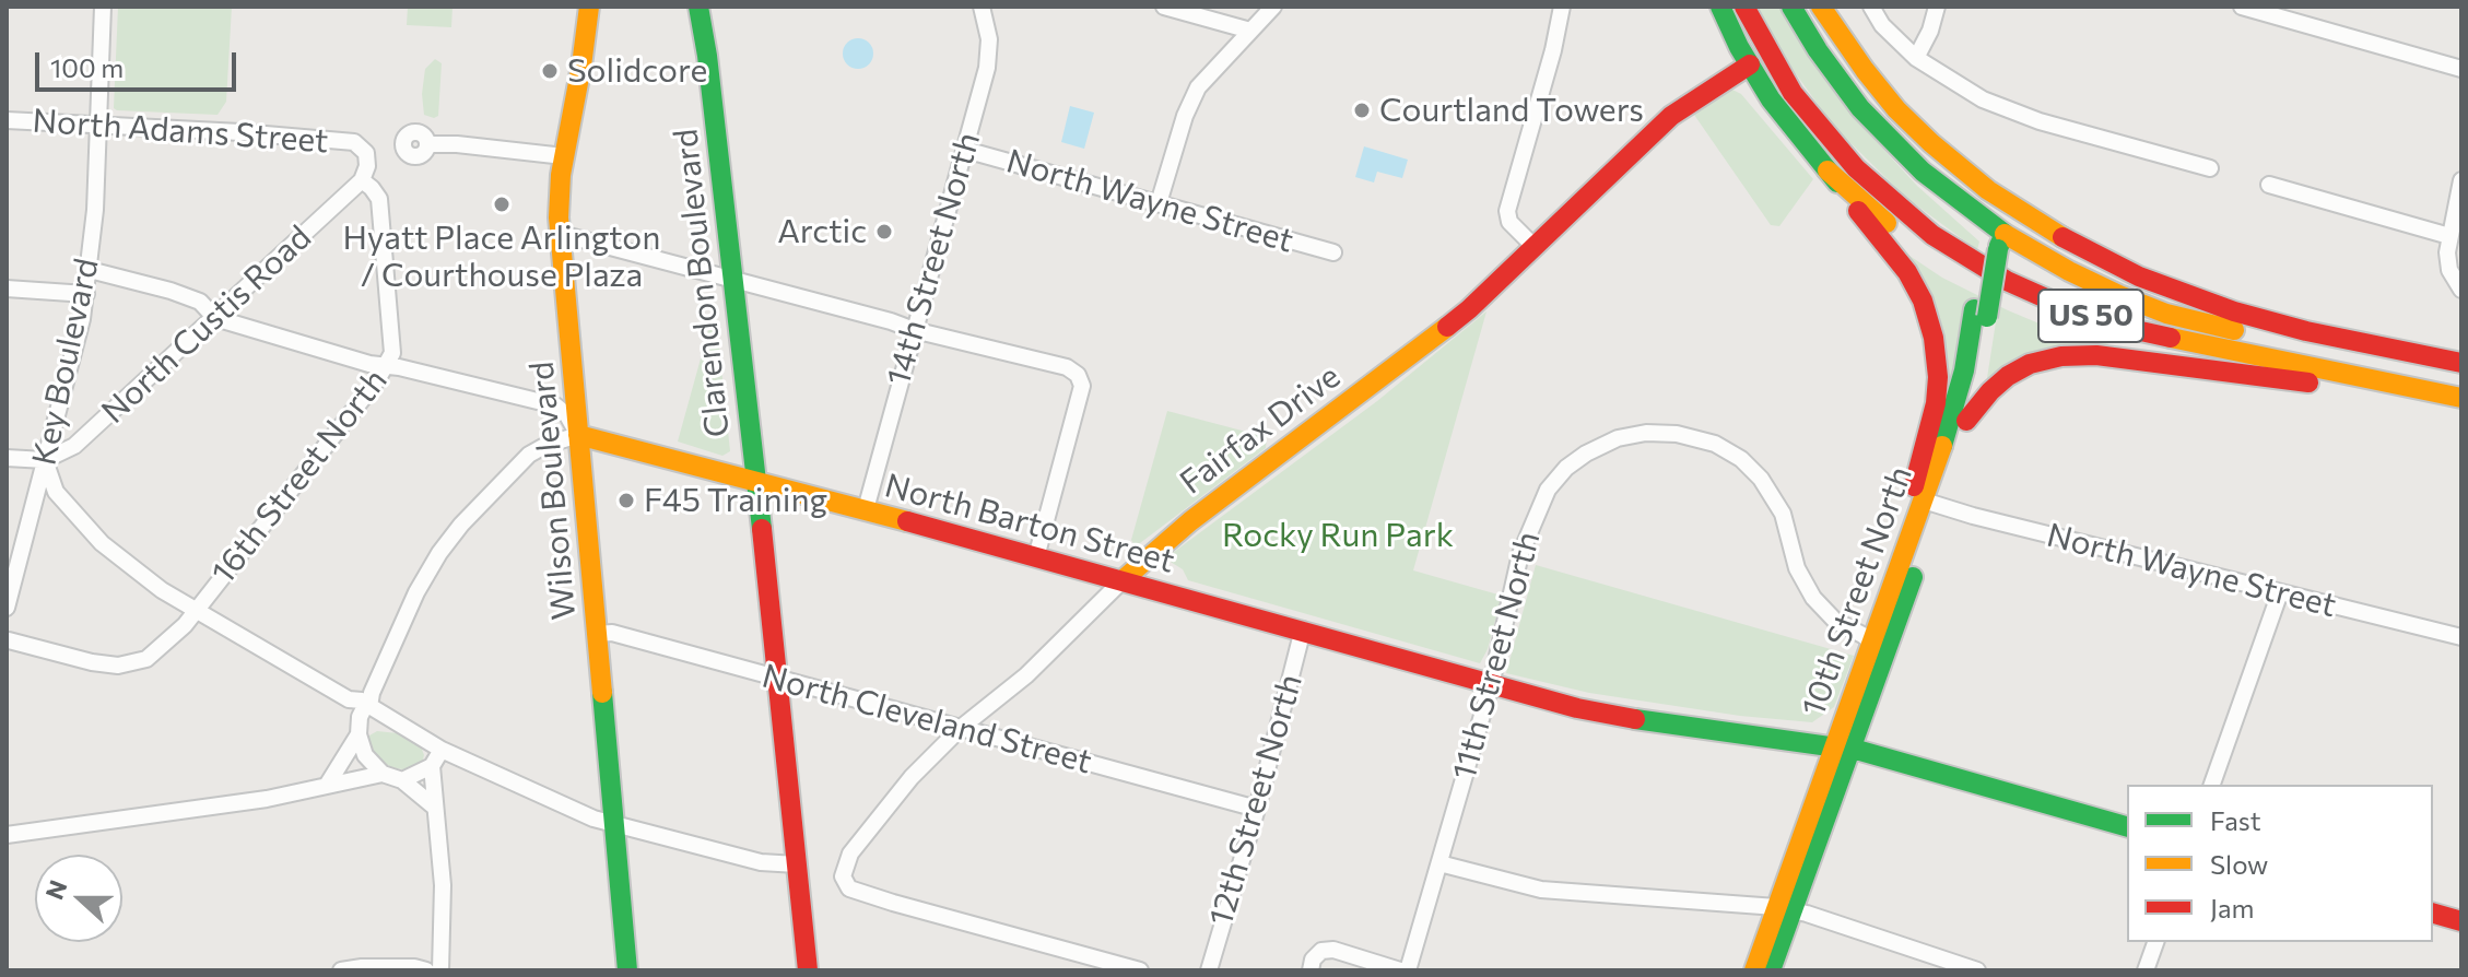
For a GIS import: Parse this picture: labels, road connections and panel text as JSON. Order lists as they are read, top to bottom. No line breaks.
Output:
{"streets":{"main road":["Clarendon Boulevard","US 50","Fairfax Drive","Wilson Boulevard","North Barton Street","10th Street North"],"street":["North Adams Street","North Wayne Street","14th Street North","North Custis Road","Key Boulevard","16th Street North","11th Street North","North Cleveland Street","12th Street North"]},"crossings":[["North Adams Street","Key Boulevard"],["North Adams Street","16th Street North"],["North Wayne Street","14th Street North"],["North Wayne Street","10th Street North"],["14th Street North","North Barton Street"],["Clarendon Boulevard","North Barton Street"],["Clarendon Boulevard","North Cleveland Street"],["North Custis Road","Key Boulevard"],["North Custis Road","16th Street North"],["Fairfax Drive","North Barton Street"],["Fairfax Drive","North Cleveland Street"],["Wilson Boulevard","North Barton Street"],["Wilson Boulevard","North Cleveland Street"],["North Barton Street","10th Street North"],["North Barton Street","11th Street North"],["North Barton Street","12th Street North"],["10th Street North","11th Street North"],["North Cleveland Street","12th Street North"]],"parks":["Rocky Run Park"],"places":["Solidcore","Courtland Towers","Hyatt Place Arlington / Courthouse Plaza","Arctic","F45 Training"],"legend":["Fast","Slow","Jam"],"scale_bar":"100 m","north":"left"}
